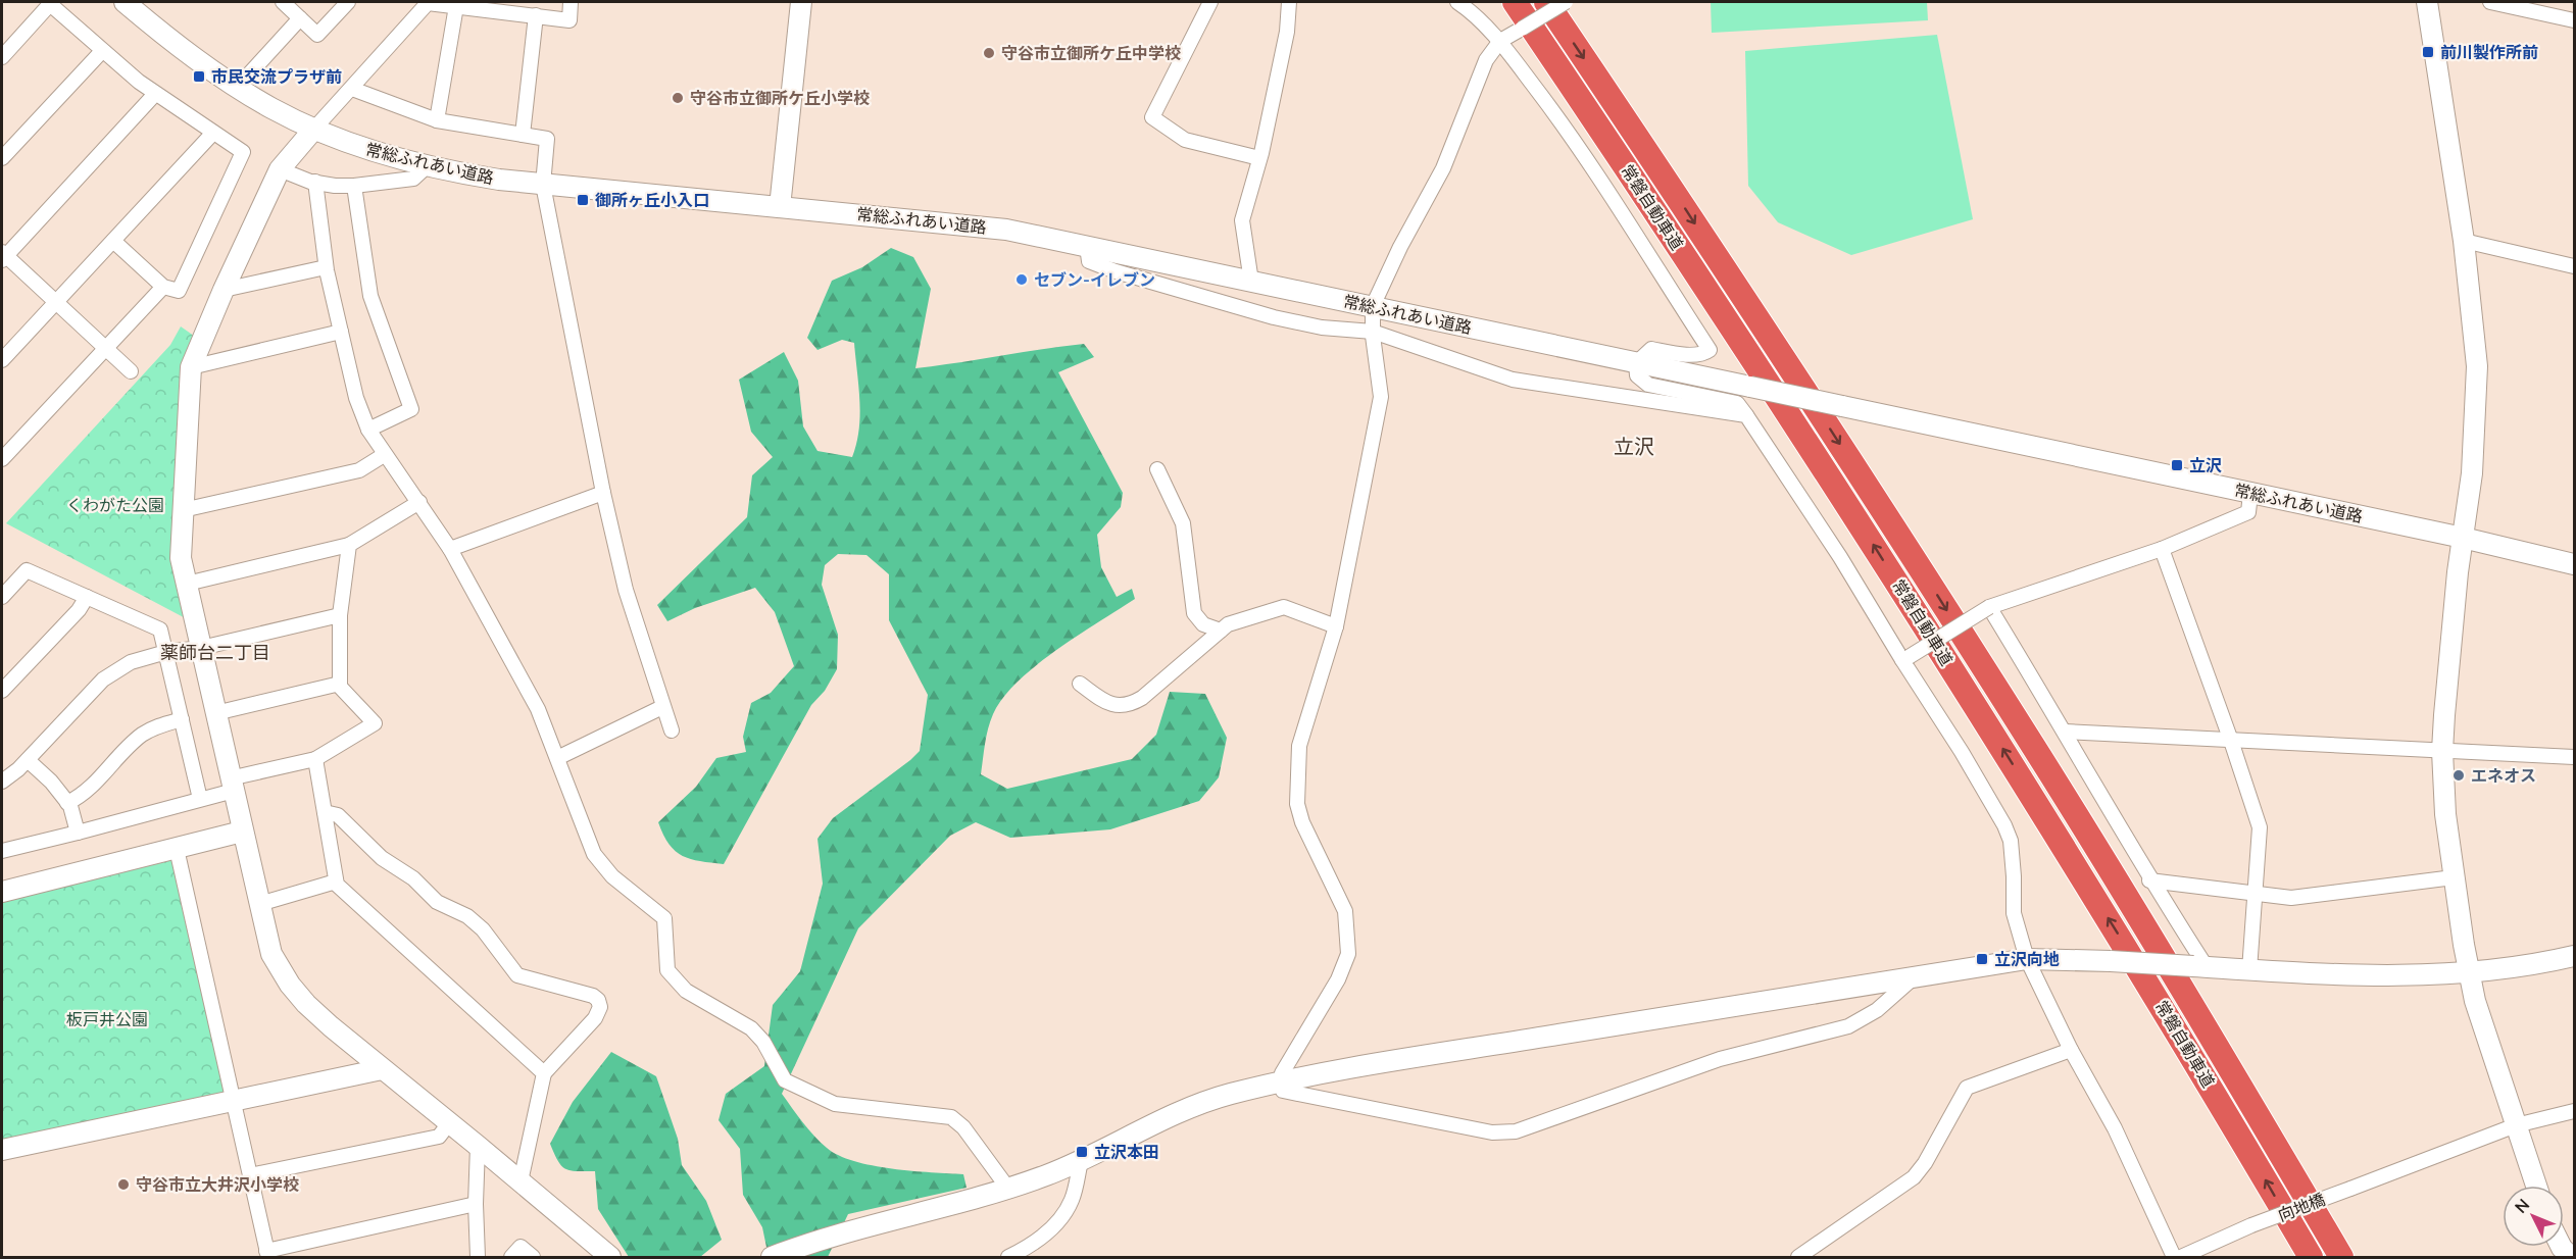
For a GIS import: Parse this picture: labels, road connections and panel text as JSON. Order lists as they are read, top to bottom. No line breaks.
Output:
{"streets":{"highway":["常磐自動車道"],"street":["常総ふれあい道路","向地橋"]},"districts":["立沢","薬師台二丁目"],"parks":["くわがた公園","板戸井公園"],"places":{"transit":["前川製作所前","市民交流プラザ前","御所ヶ丘小入口","立沢","立沢向地","立沢本田"],"other":["守谷市立御所ケ丘中学校","守谷市立御所ケ丘小学校","セブン-イレブン","エネオス","守谷市立大井沢小学校"]},"north":"top left"}
